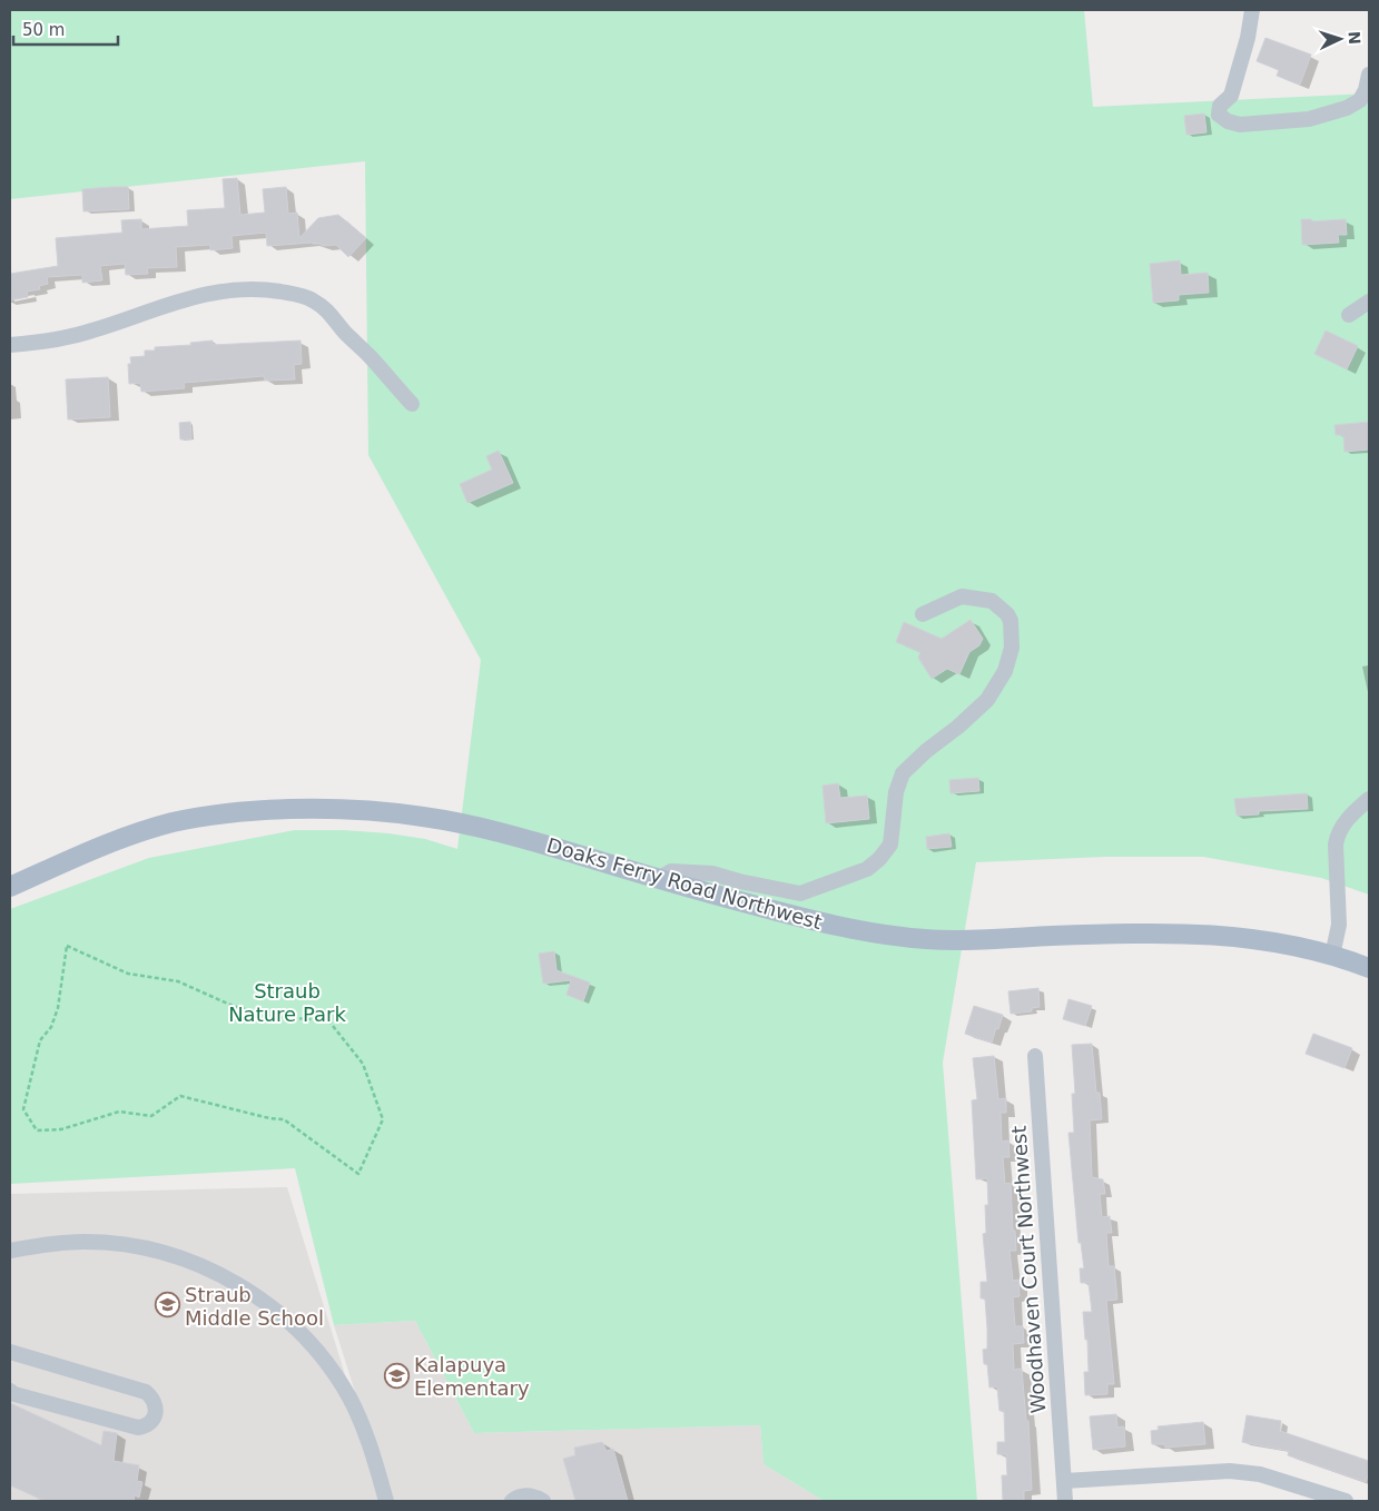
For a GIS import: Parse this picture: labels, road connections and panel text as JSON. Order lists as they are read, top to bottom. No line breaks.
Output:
{"streets":{"main road":["Doaks Ferry Road Northwest"],"street":["Woodhaven Court Northwest"]},"parks":["Straub Nature Park"],"places":{"school or university":["Straub Middle School","Kalapuya Elementary"]},"scale_bar":"50 m","north":"right"}
